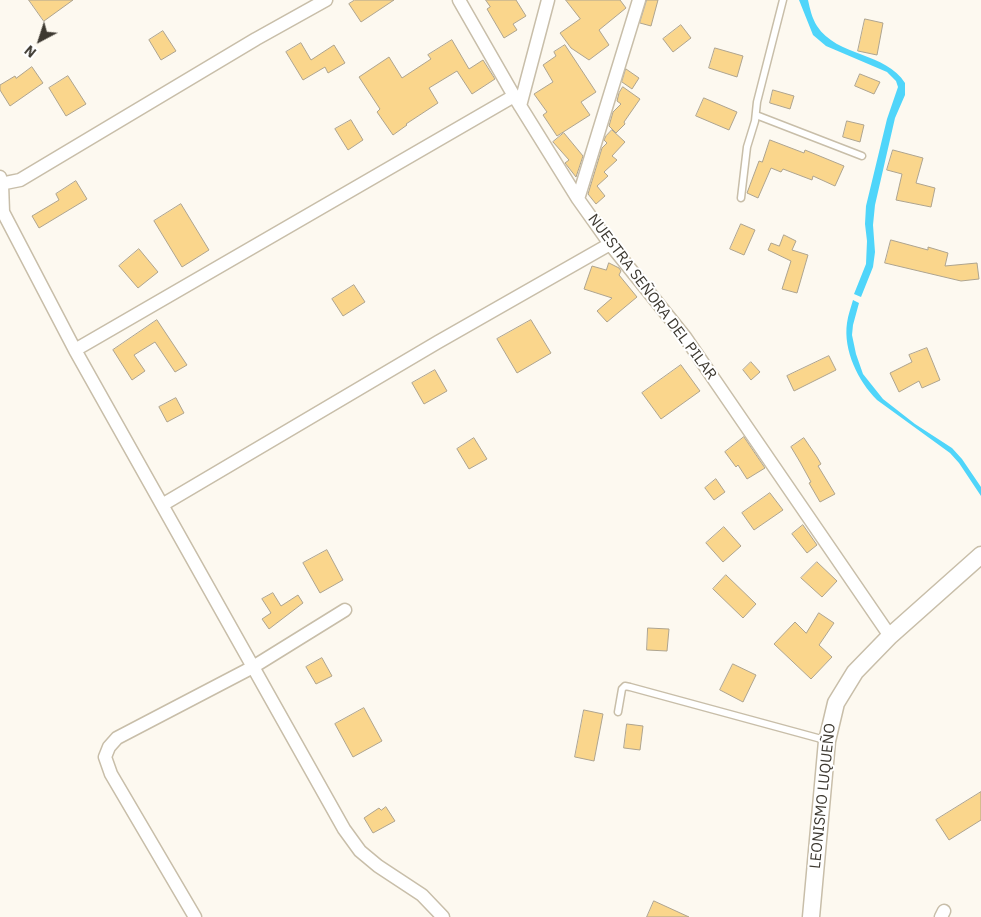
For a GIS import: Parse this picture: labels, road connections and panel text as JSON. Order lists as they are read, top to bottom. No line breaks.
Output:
{"streets":{"street":["NUESTRA SEÑORA DEL PILAR","LEONISMO LUQUEÑO"]},"crossings":[["NUESTRA SEÑORA DEL PILAR","LEONISMO LUQUEÑO"]],"north":"bottom left"}
